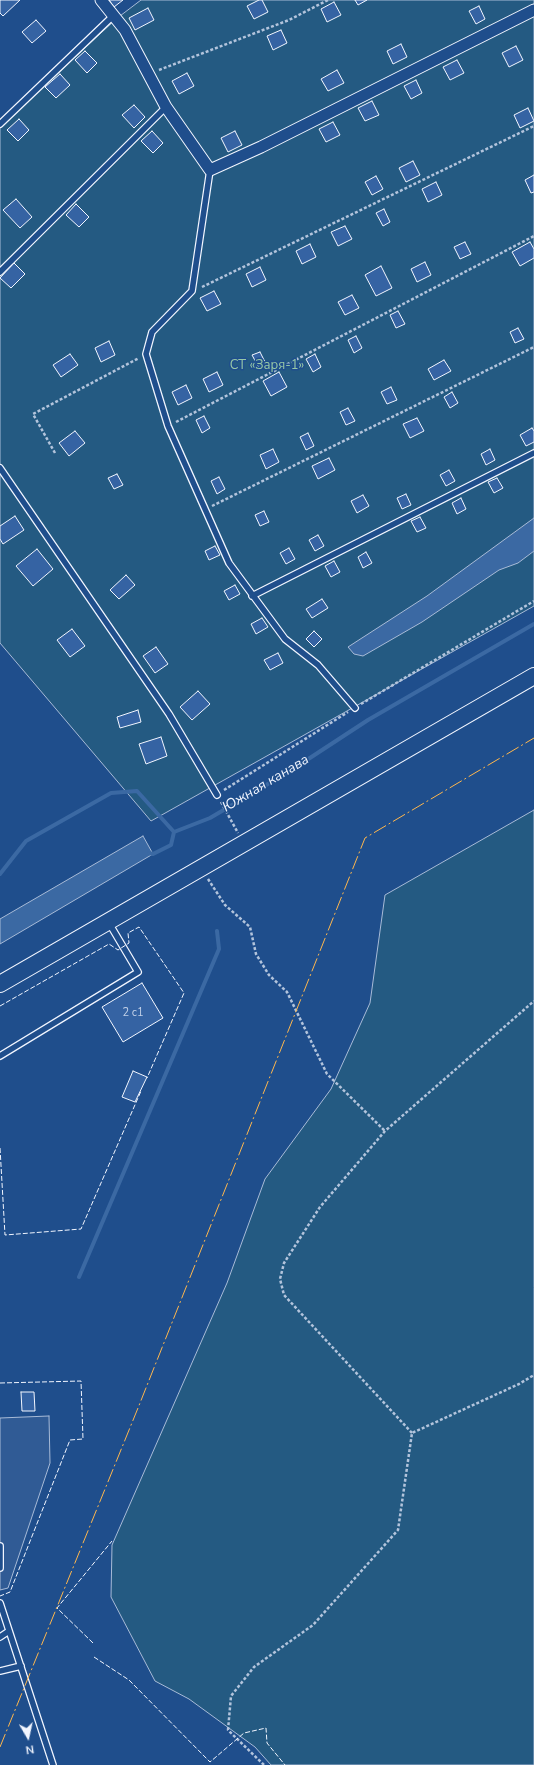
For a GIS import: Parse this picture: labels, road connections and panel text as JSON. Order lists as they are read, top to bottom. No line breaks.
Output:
{"water":["Южная канава"],"parks":["СТ «Заря-1»"],"house_numbers":["2 с1"],"north":"bottom"}
